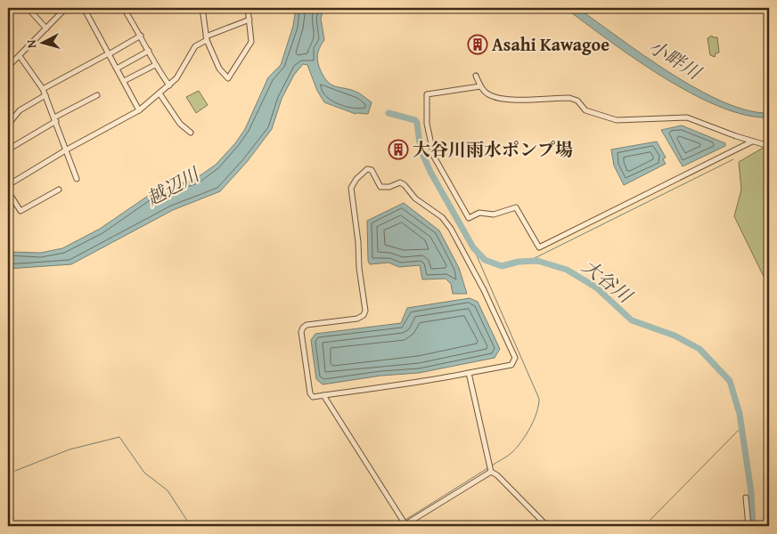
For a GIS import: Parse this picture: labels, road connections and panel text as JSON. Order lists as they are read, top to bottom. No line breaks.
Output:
{"water":["小畔川","越辺川","大谷川"],"places":{"building":["Asahi Kawagoe","大谷川雨水ポンプ場"]},"north":"left"}
